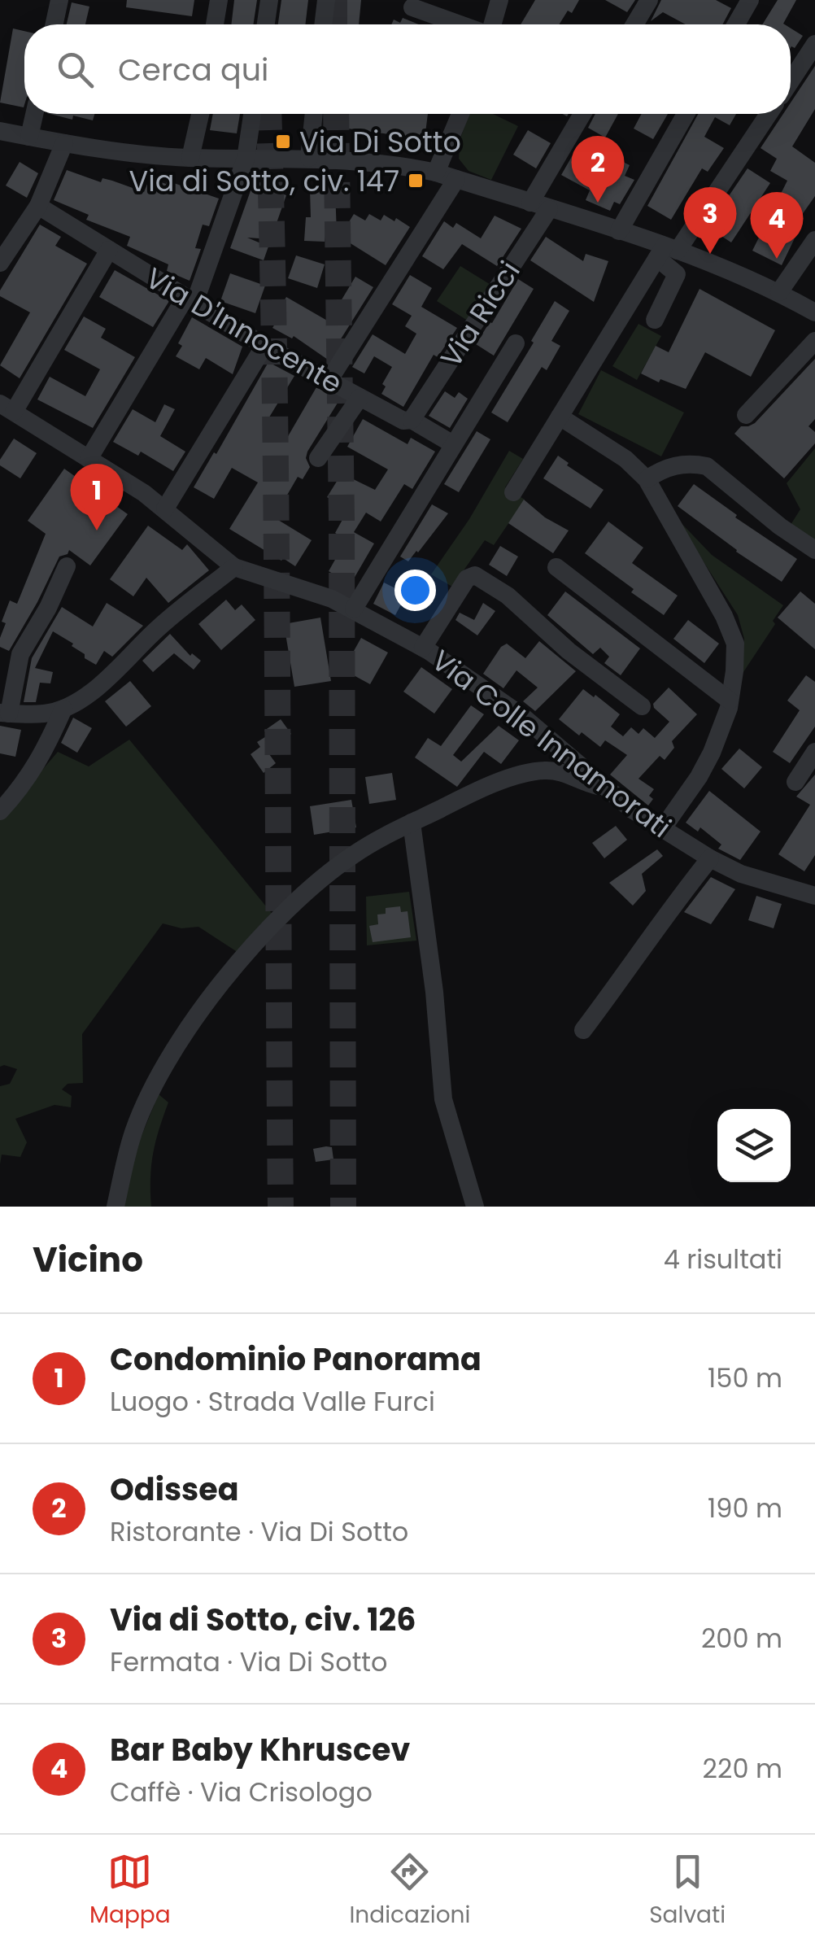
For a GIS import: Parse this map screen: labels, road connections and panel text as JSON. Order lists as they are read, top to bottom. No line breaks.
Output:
{"streets":{"street":["Via Ricci","Via D'Innocente","Via Colle Innamorati"]},"crossings":[["Via Ricci","Via D'Innocente"]],"places":{"transit":["Via Di Sotto","Via di Sotto, civ. 147"]},"page":{"search":"Cerca qui","pins":["2","3","4","1"],"heading":["Vicino","4 risultati"],"list":[{"mark":"1","name":"Condominio Panorama","note":"Luogo · Strada Valle Furci","value":"150 m"},{"mark":"2","name":"Odissea","note":"Ristorante · Via Di Sotto","value":"190 m"},{"mark":"3","name":"Via di Sotto, civ. 126","note":"Fermata · Via Di Sotto","value":"200 m"},{"mark":"4","name":"Bar Baby Khruscev","note":"Caffè · Via Crisologo","value":"220 m"}],"nav":["Mappa","Indicazioni","Salvati"]}}
